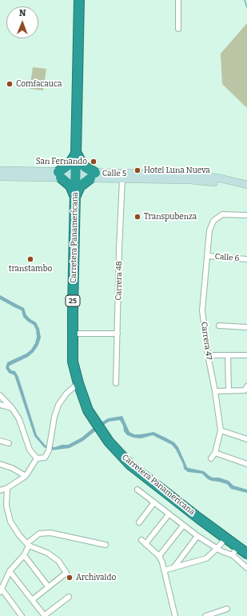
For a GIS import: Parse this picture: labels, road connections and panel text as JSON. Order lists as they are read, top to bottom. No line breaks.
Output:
{"streets":{"highway":["Carretera Panamericana","25"],"main road":["Calle 5"],"street":["Calle 6","Carrera 48","Carrera 47"]},"crossings":[["Calle 5","Carretera Panamericana"],["Calle 5","Carrera 48"],["Calle 6","Carrera 47"]],"places":["Comfacauca","San Fernando","Hotel Luna Nueva","Transpubenza","transtambo","Archivaldo"],"north":"top"}
